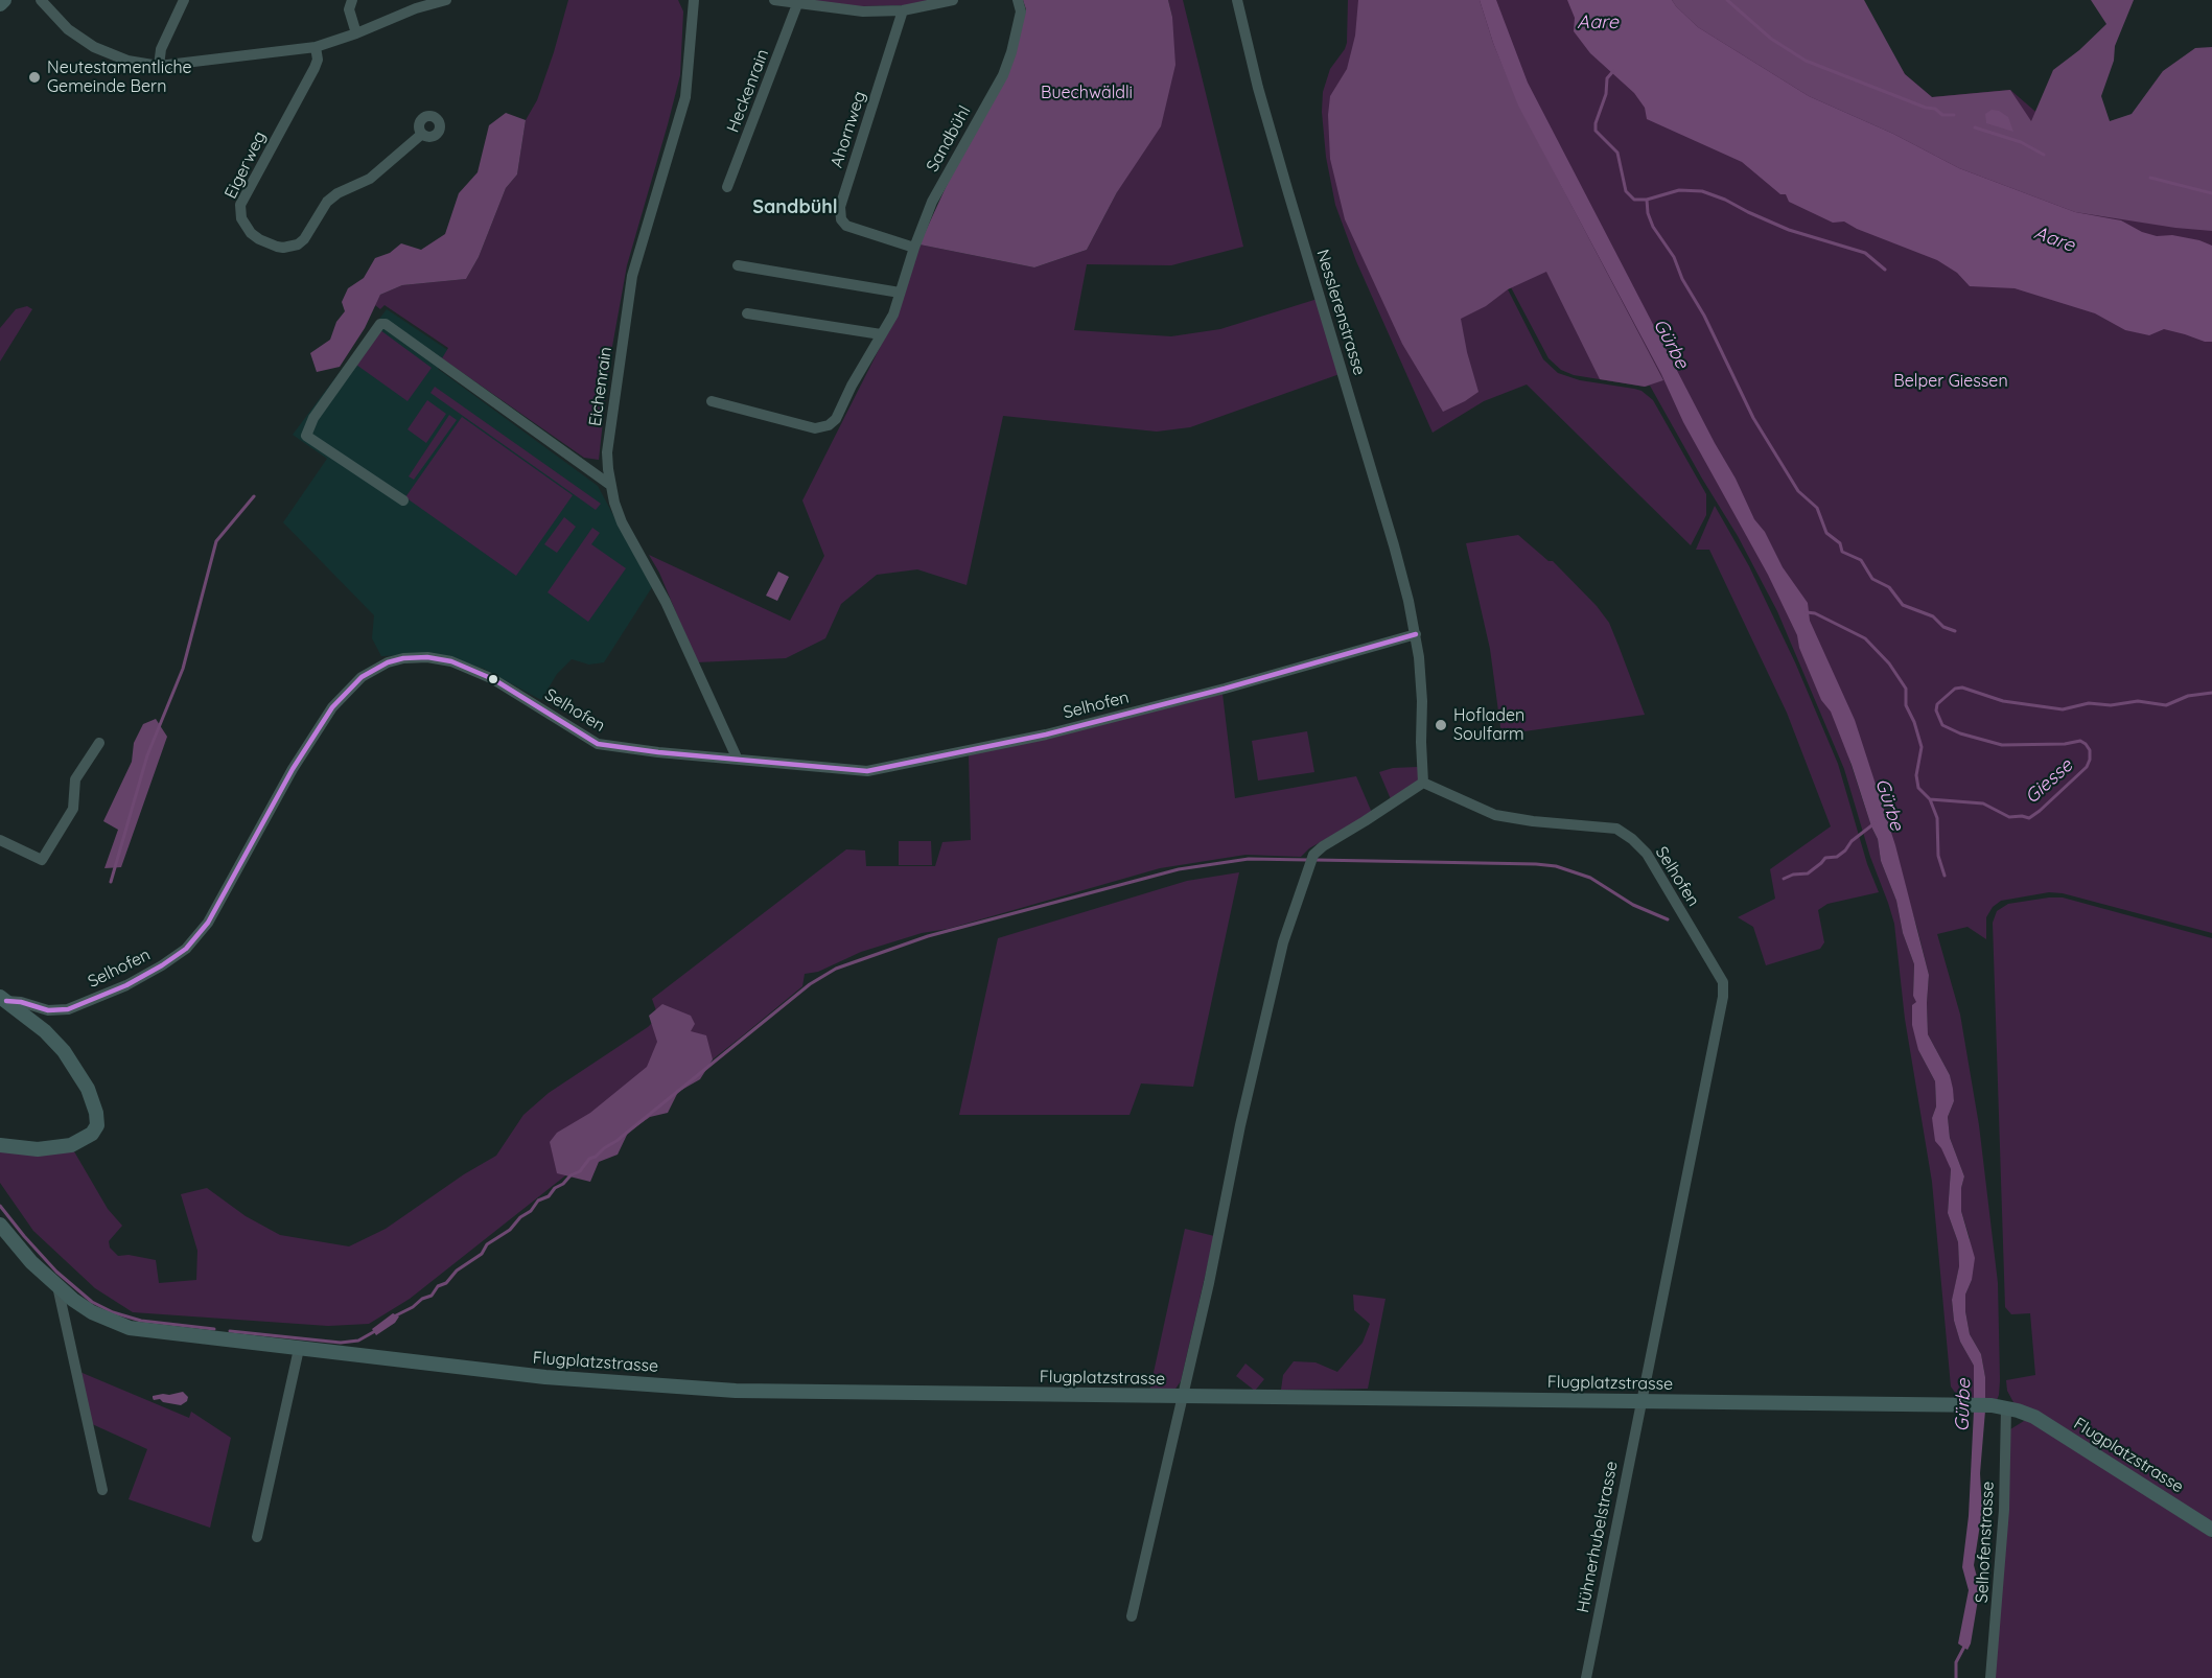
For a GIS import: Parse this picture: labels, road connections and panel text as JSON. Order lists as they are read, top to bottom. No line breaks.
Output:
{"streets":{"street":["Heckenrain","Ahornweg","Sandbühl","Eigerweg","Nesslerenstrasse","Eichenrain","Selhofen","Flugplatzstrasse","Hühnerhubelstrasse","Selhofenstrasse"]},"crossings":[["Ahornweg","Sandbühl"],["Nesslerenstrasse","Selhofen"],["Eichenrain","Selhofen"],["Selhofen","Flugplatzstrasse"],["Selhofen","Hühnerhubelstrasse"],["Flugplatzstrasse","Hühnerhubelstrasse"],["Flugplatzstrasse","Selhofenstrasse"]],"districts":["Sandbühl"],"water":["Aare","Gürbe","Giesse"],"parks":["Buechwäldli","Belper Giessen"],"places":["Neutestamentliche Gemeinde Bern","Hofladen Soulfarm"]}
